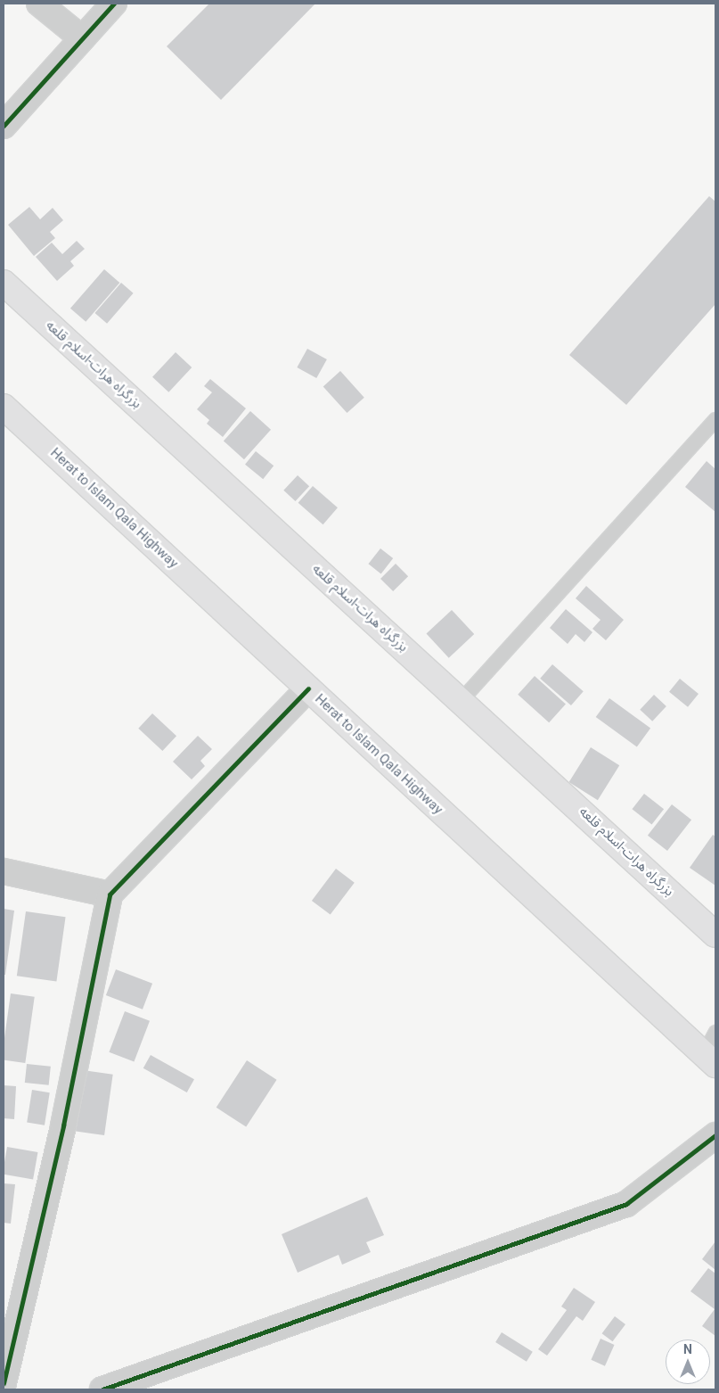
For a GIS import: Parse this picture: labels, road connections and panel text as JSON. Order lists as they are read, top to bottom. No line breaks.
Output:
{"streets":{"highway":["بزرگراه هرات-اسلام قلعه","Herat to Islam Qala Highway"]},"north":"top"}
